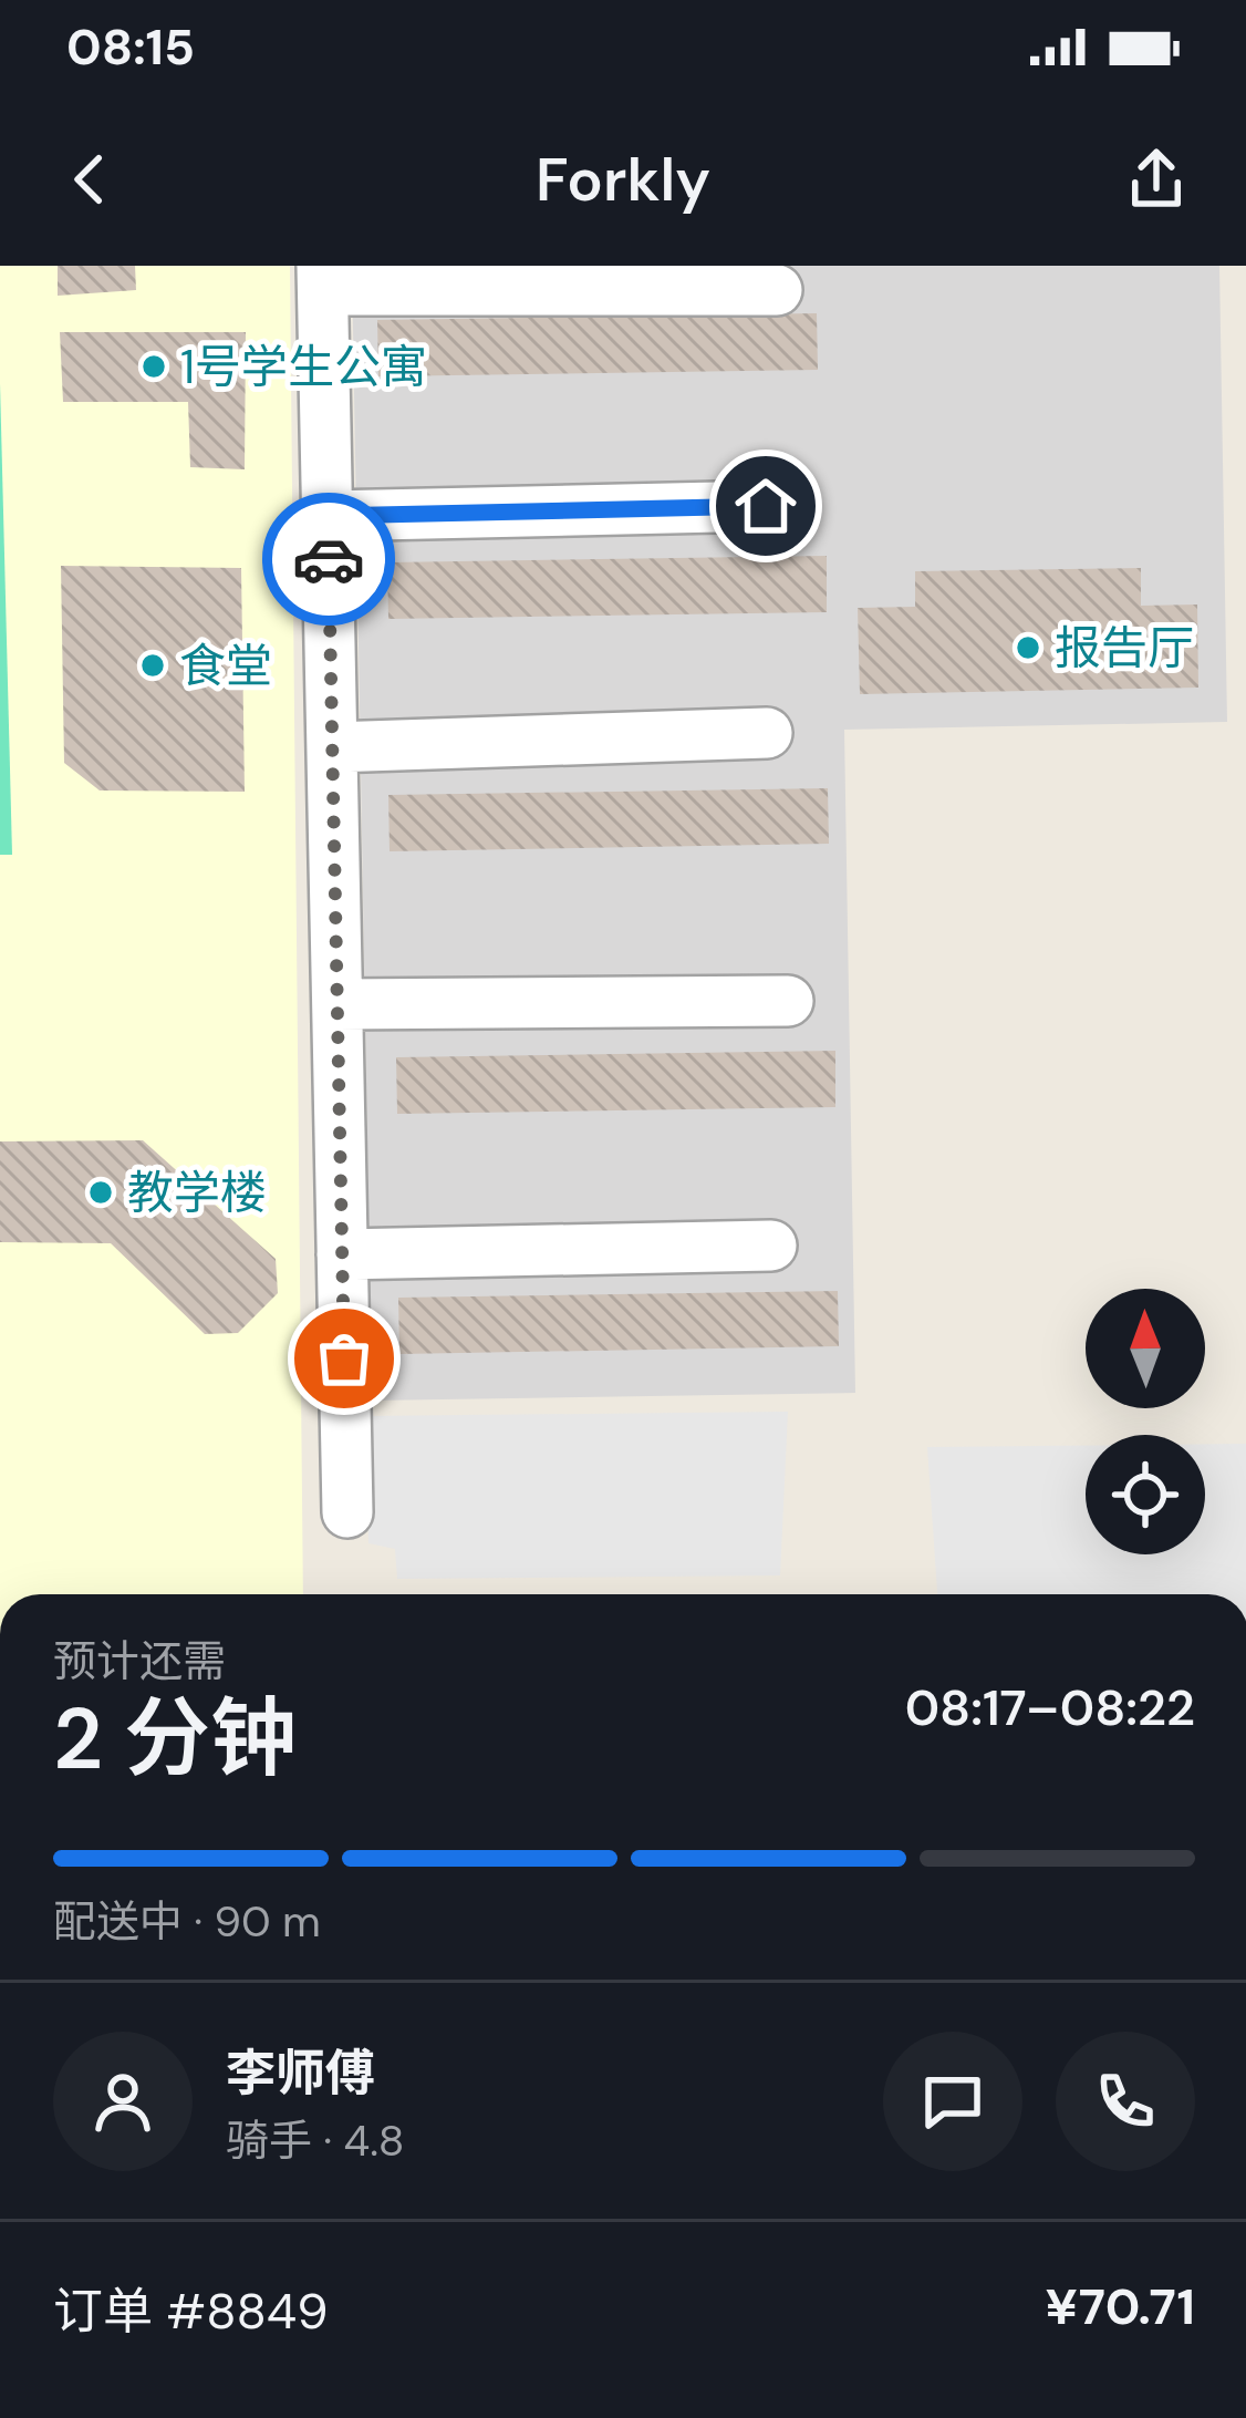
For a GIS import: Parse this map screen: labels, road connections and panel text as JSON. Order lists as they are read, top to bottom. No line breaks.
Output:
{"places":["1号学生公寓","报告厅","食堂","教学楼"],"north":"top","page":{"status":"08:15","header":"Forkly","heading":["2 分钟","预计还需","08:17–08:22"],"panel":["李师傅","骑手 · 4.8","订单 #8849","¥70.71"],"bar":"配送中 · 90 m"}}
